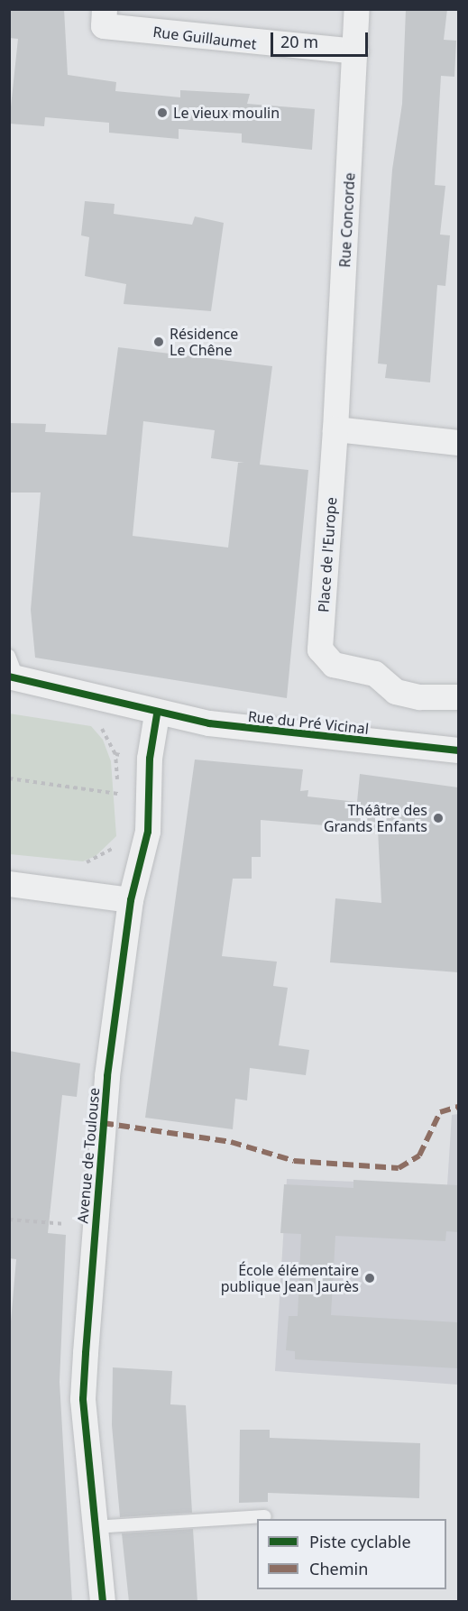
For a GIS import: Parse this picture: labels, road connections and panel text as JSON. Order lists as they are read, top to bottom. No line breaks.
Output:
{"streets":{"street":["Rue Guillaumet","Rue Concorde","Place de l'Europe","Rue du Pré Vicinal","Avenue de Toulouse"]},"crossings":[["Rue Guillaumet","Rue Concorde"],["Rue Concorde","Place de l'Europe"],["Rue du Pré Vicinal","Avenue de Toulouse"]],"places":["Le vieux moulin","Résidence Le Chêne","Théâtre des Grands Enfants","École élémentaire publique Jean Jaurès"],"legend":["Piste cyclable","Chemin"],"scale_bar":"20 m"}
